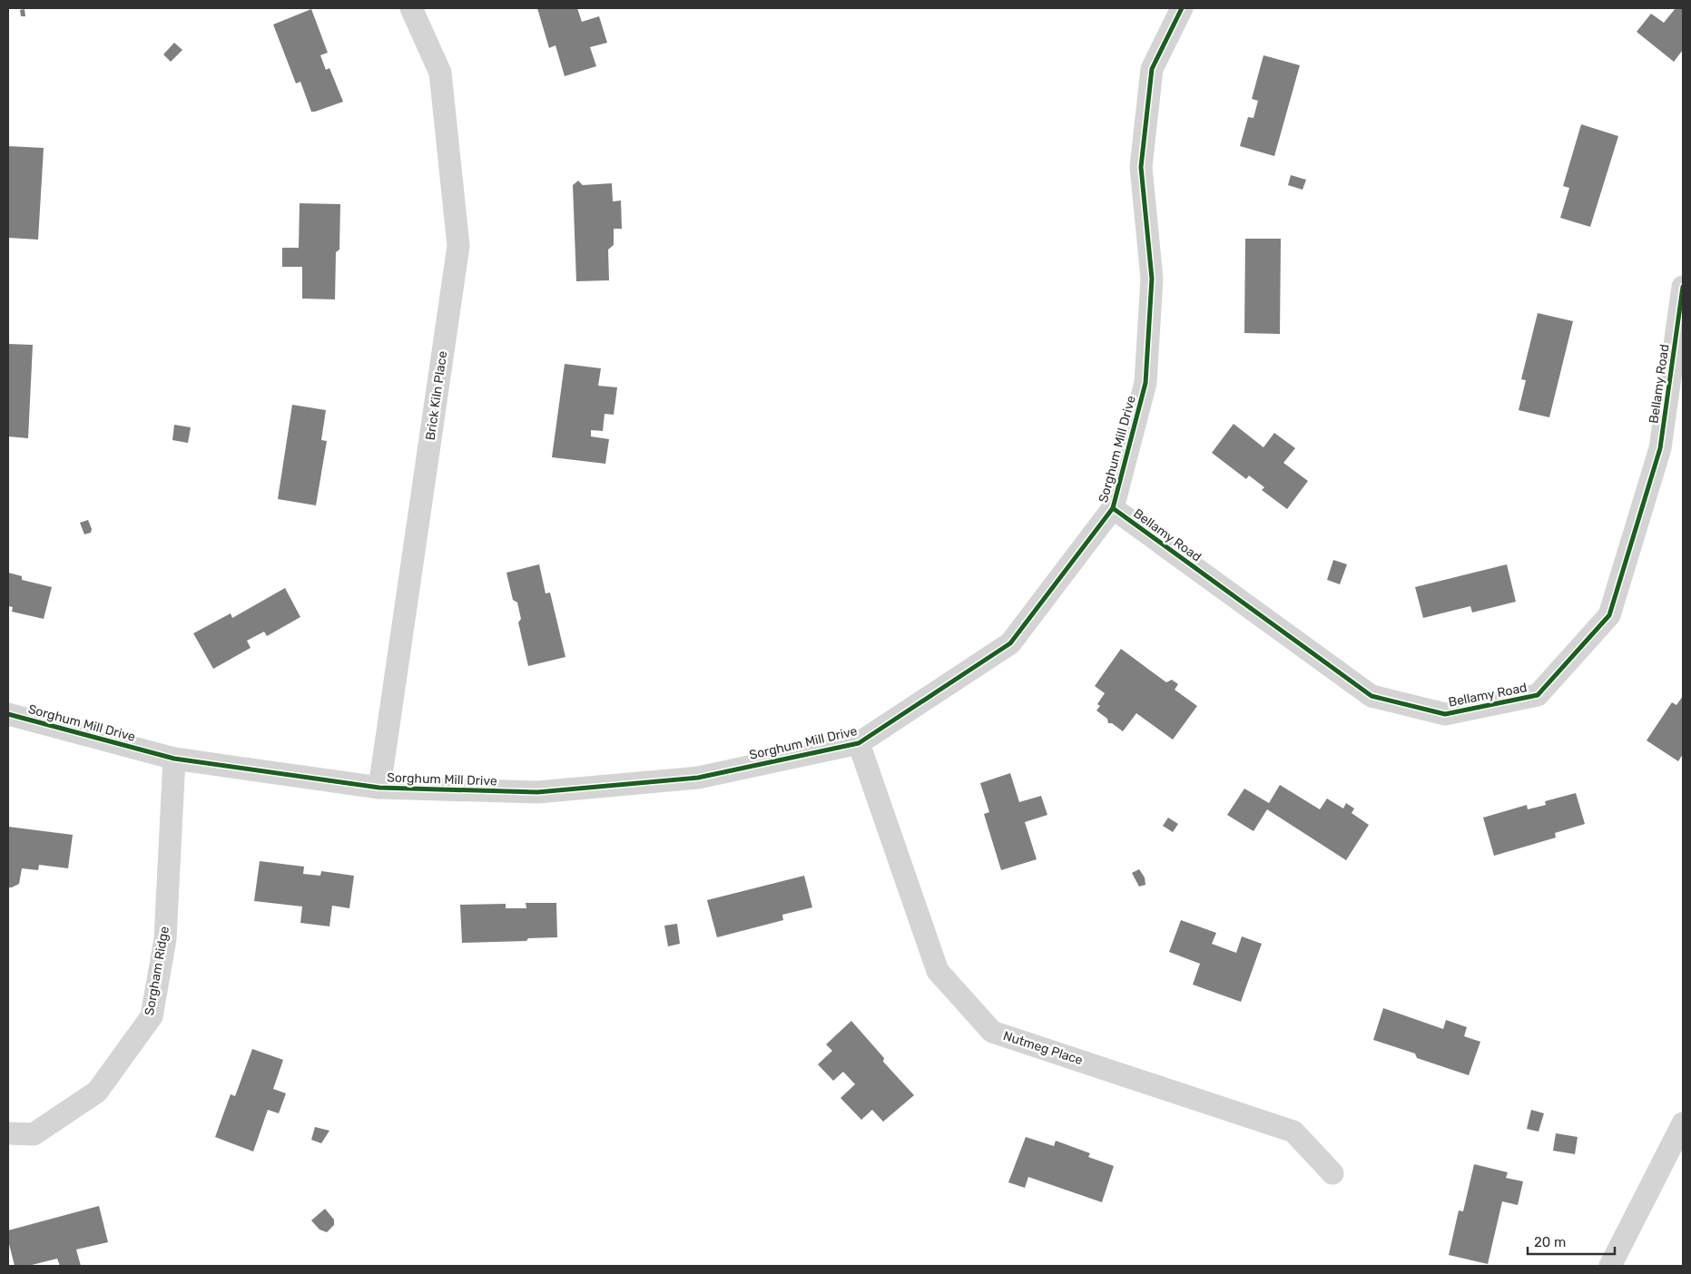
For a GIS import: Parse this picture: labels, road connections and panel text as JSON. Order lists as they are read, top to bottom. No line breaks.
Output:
{"streets":{"street":["Bellamy Road","Brick Kiln Place","Sorghum Mill Drive","Sorgham Ridge","Nutmeg Place"]},"crossings":[["Bellamy Road","Sorghum Mill Drive"],["Brick Kiln Place","Sorghum Mill Drive"],["Sorghum Mill Drive","Sorgham Ridge"],["Sorghum Mill Drive","Nutmeg Place"]],"scale_bar":"20 m"}
